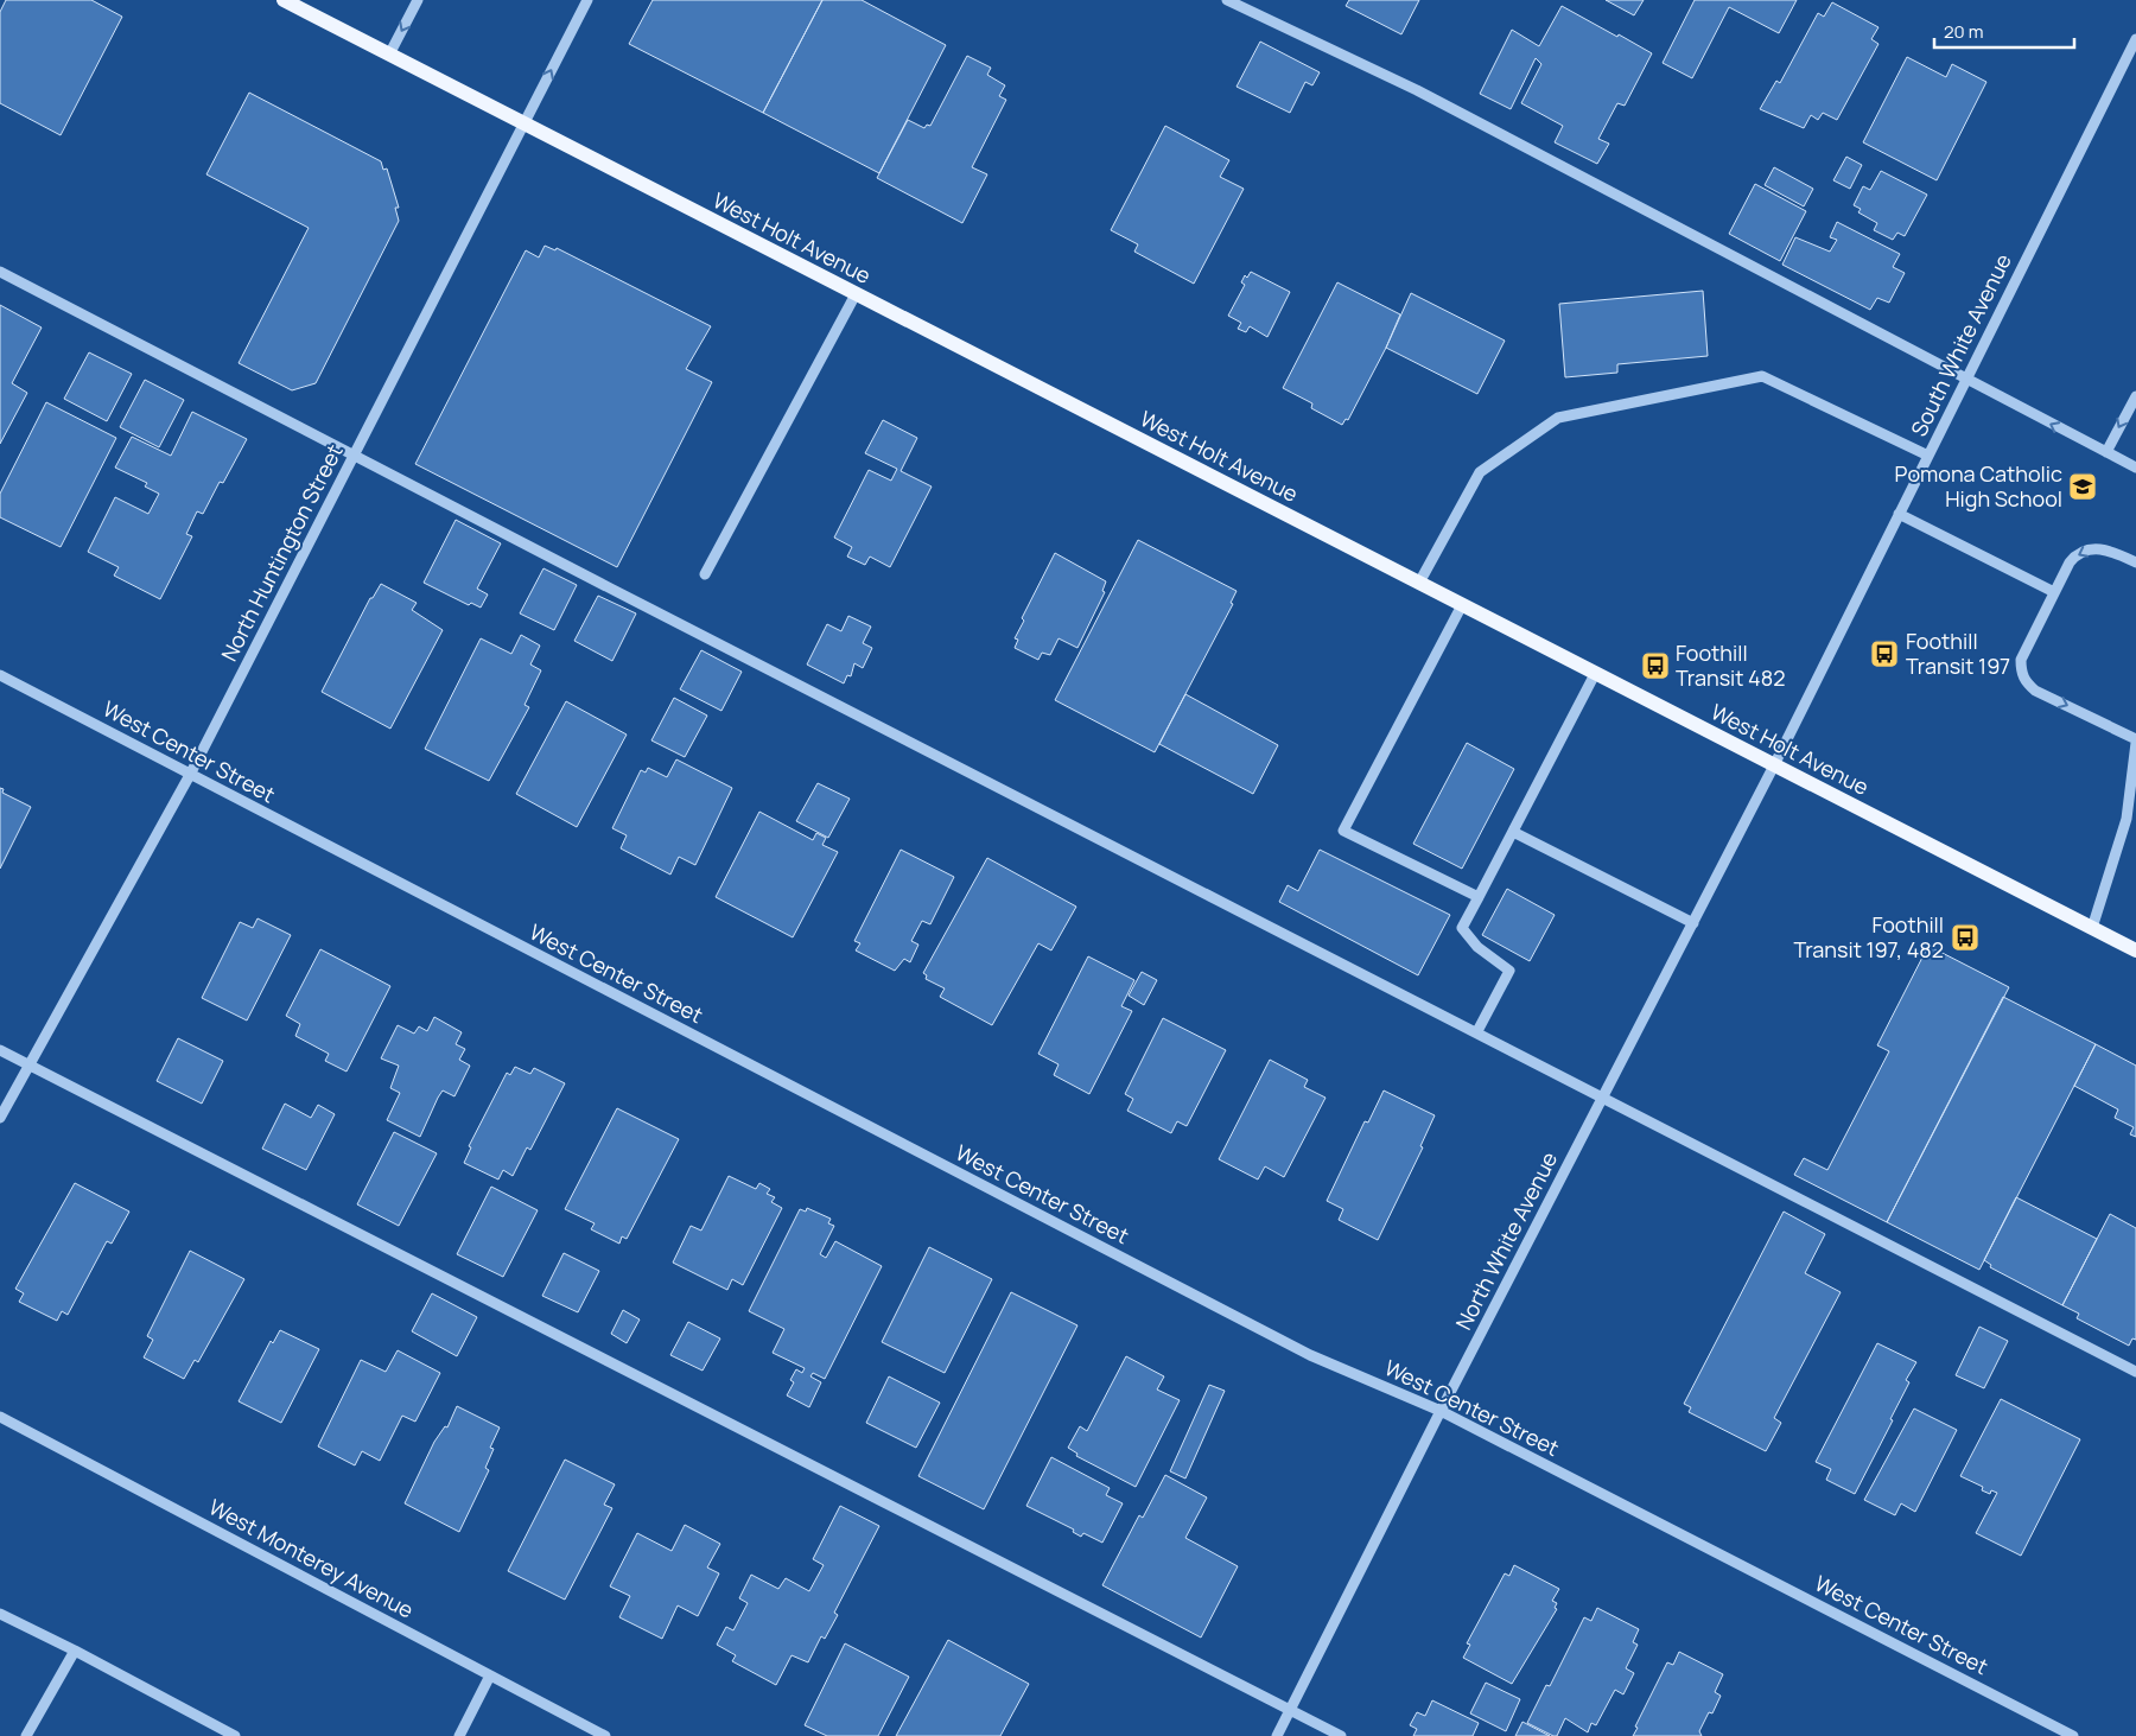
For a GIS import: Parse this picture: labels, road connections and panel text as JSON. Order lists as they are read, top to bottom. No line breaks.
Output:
{"streets":{"main road":["West Holt Avenue"],"street":["South White Avenue","North Huntington Street","West Center Street","North White Avenue","West Monterey Avenue"]},"crossings":[["West Holt Avenue","South White Avenue"],["West Holt Avenue","North Huntington Street"],["West Holt Avenue","North White Avenue"],["South White Avenue","North White Avenue"],["North Huntington Street","West Center Street"],["West Center Street","North White Avenue"]],"places":{"school or university":["Pomona Catholic High School"],"bus stop":["Foothill Transit 197","Foothill Transit 482","Foothill Transit 197, 482"]},"scale_bar":"20 m"}
